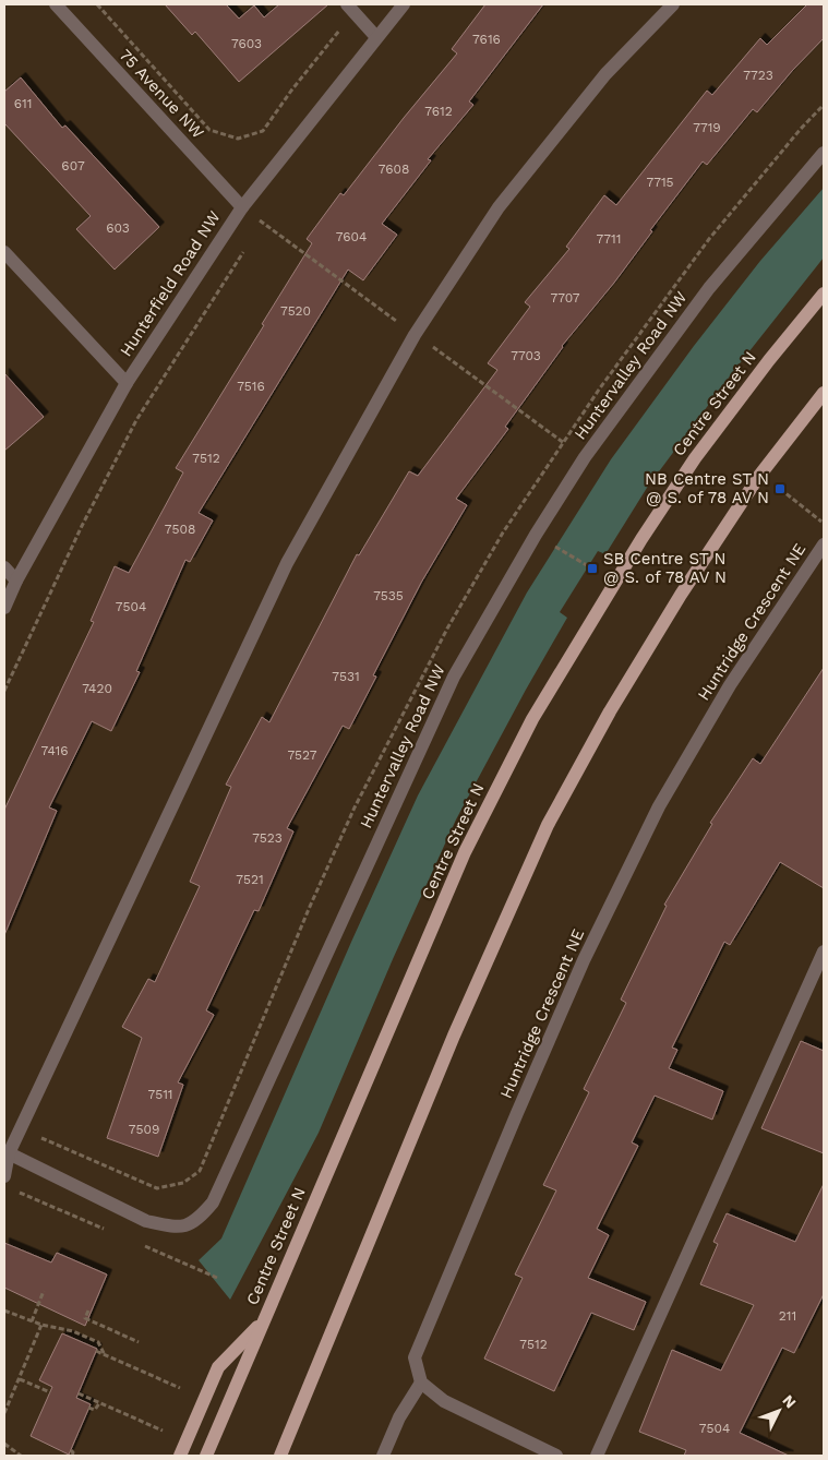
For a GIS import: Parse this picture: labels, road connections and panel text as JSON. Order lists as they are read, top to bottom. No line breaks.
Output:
{"streets":{"main road":["Centre Street N"],"street":["75 Avenue NW","Hunterfield Road NW","Huntervalley Road NW","Huntridge Crescent NE"]},"crossings":[["75 Avenue NW","Hunterfield Road NW"]],"places":{"transit":["NB Centre ST N @ S. of 78 AV N","SB Centre ST N @ S. of 78 AV N"]},"house_numbers":["7616","7603","7723","611","7612","7719","607","7608","7715","603","7604","7711","7707","7520","7703","7516","7512","7508","7535","7504","7531","7420","7416","7527","7523","7521","7511","7509","211","7512","7504"],"north":"top right"}
